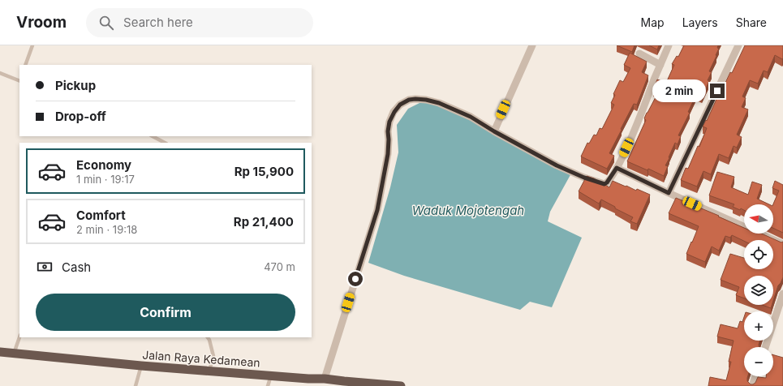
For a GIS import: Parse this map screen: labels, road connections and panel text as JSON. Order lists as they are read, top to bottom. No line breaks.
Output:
{"streets":{"highway":["Jalan Raya Kedamean"]},"water":["Waduk Mojotengah"],"north":"left","page":{"header":"Vroom","search":"Search here","nav":["Map","Layers","Share"],"banner":["Pickup","Drop-off"],"bubble":"2 min","list":[{"name":"Economy","note":"1 min · 19:17","value":"Rp 15,900"},{"name":"Comfort","note":"2 min · 19:18","value":"Rp 21,400"}],"map_buttons":["+","−"],"pay":["Cash","470 m"],"buttons":"Confirm"}}
